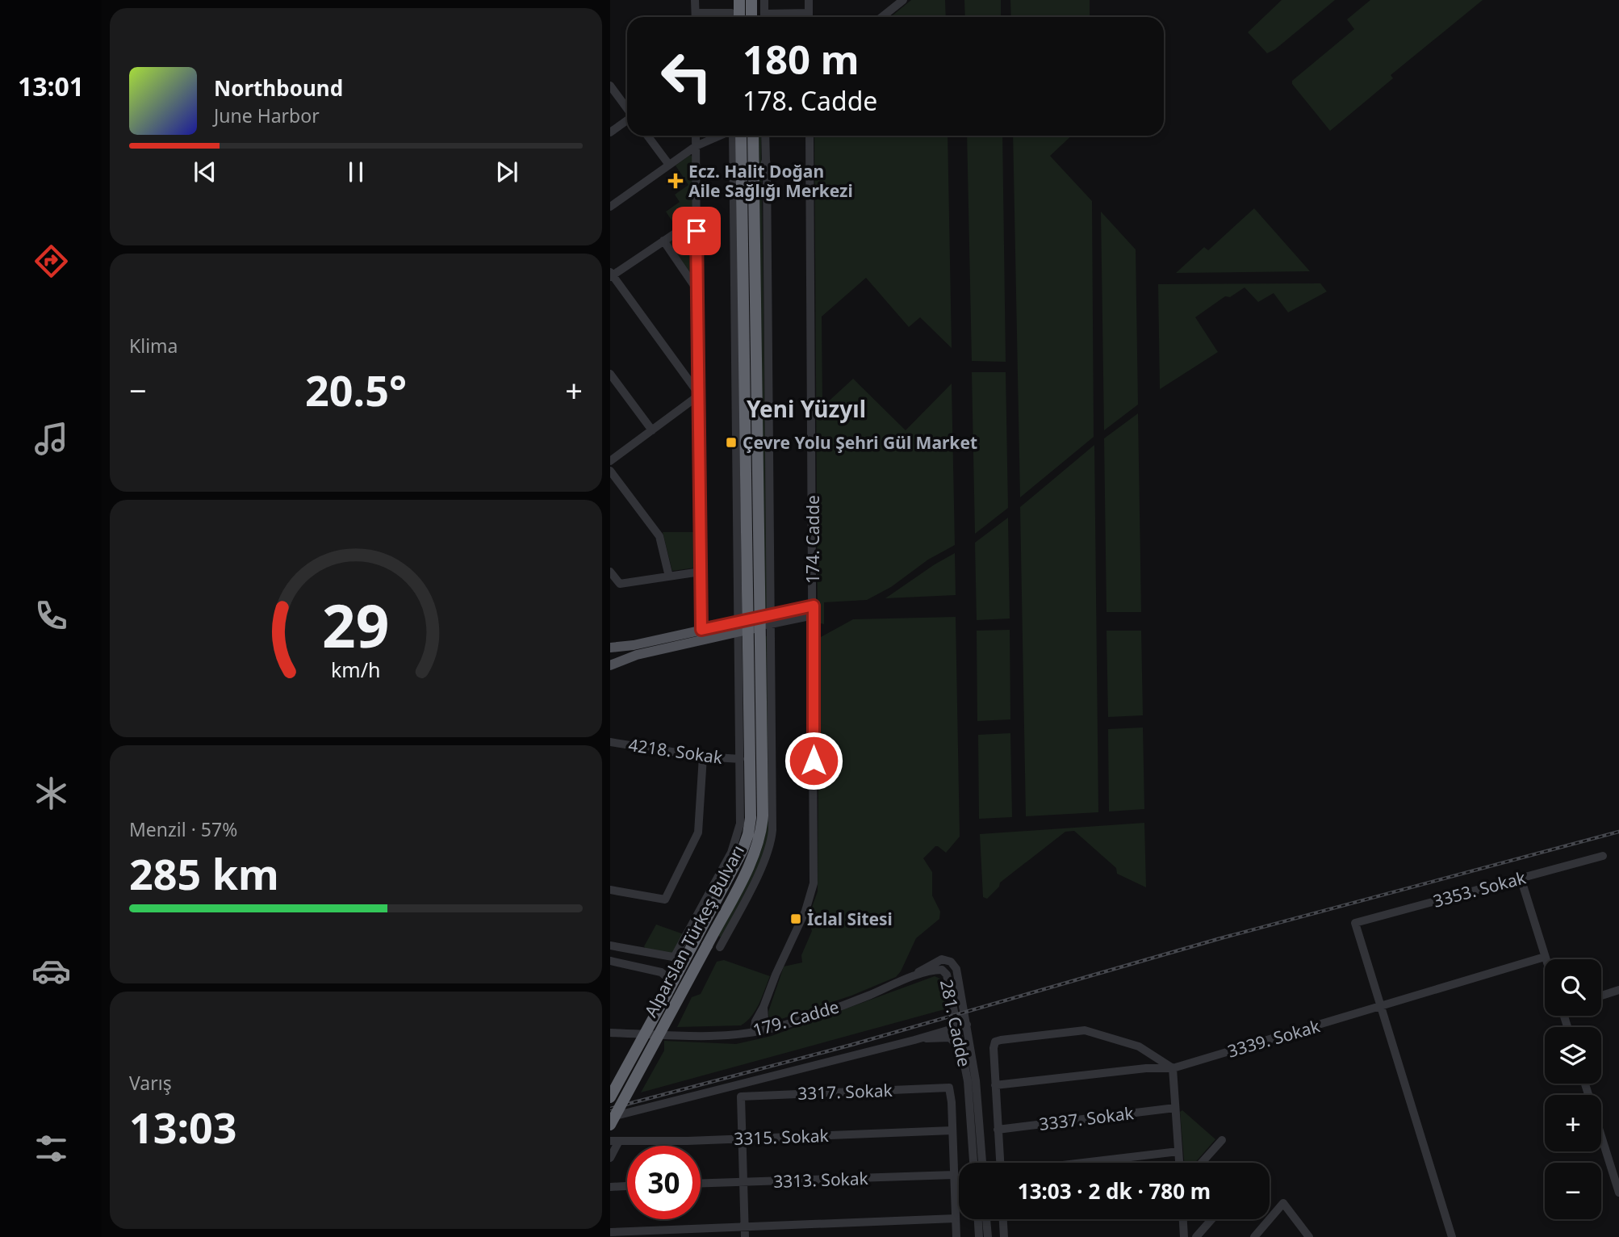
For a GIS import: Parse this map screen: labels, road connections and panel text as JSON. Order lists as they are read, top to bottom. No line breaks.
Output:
{"streets":{"highway":["Alparslan Türkeş Bulvarı"],"street":["174. Cadde","4218. Sokak","3353. Sokak","179. Cadde","281. Cadde","3339. Sokak","3317. Sokak","3337. Sokak","3315. Sokak","3313. Sokak"]},"crossings":[["174. Cadde","179. Cadde"],["3353. Sokak","3339. Sokak"],["179. Cadde","281. Cadde"],["3317. Sokak","3315. Sokak"]],"districts":["Yeni Yüzyıl"],"places":{"health":["Ecz. Halit Doğan Aile Sağlığı Merkezi"],"transit":["Çevre Yolu Şehri Gül Market","İclal Sitesi"]},"page":{"tabs":"13:01","turn":["180 m","178. Cadde"],"song":["Northbound","June Harbor"],"tile":["Klima",["Menzil · 57%","285 km"],["Varış","13:03"]],"heat":["−","20.5°","+"],"map_buttons":["+","−"],"limit":"30","trip":"13:03 · 2 dk · 780 m","gauge":["29","km/h"]}}
